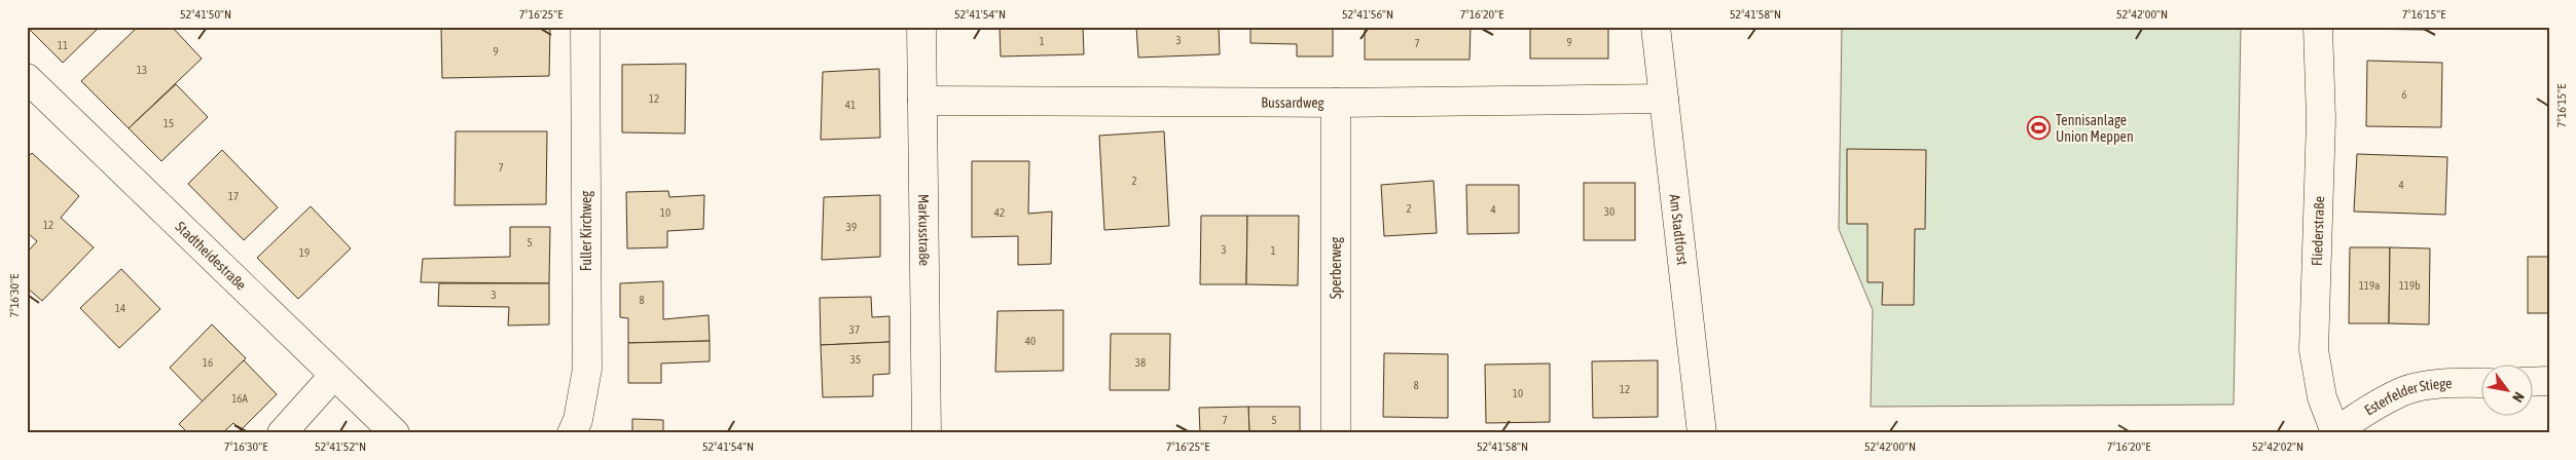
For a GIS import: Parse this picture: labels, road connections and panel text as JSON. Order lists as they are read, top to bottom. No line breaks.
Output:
{"streets":{"street":["Bussardweg","Markusstraße","Am Stadtforst","Fuller Kirchweg","Fliederstraße","Stadtheidestraße","Sperberweg","Esterfelder Stiege"]},"crossings":[["Bussardweg","Markusstraße"],["Bussardweg","Am Stadtforst"],["Bussardweg","Sperberweg"],["Fliederstraße","Esterfelder Stiege"]],"places":{"sports":["Tennisanlage Union Meppen"]},"house_numbers":["3","1","9","7","11","9","13","6","12","41","15","7","2","4","17","2","4","30","10","42","12","39","5","3","1","19","119a","119b","3","8","14","37","40","35","16","38","8","12","10","16A","7","5"],"north":"bottom right","coordinates":["52°41'50\"N","7°16'25\"E","52°41'54\"N","52°41'56\"N","7°16'20\"E","52°41'58\"N","52°42'00\"N","7°16'15\"E","7°16'30\"E","52°41'52\"N","52°42'02\"N"]}
